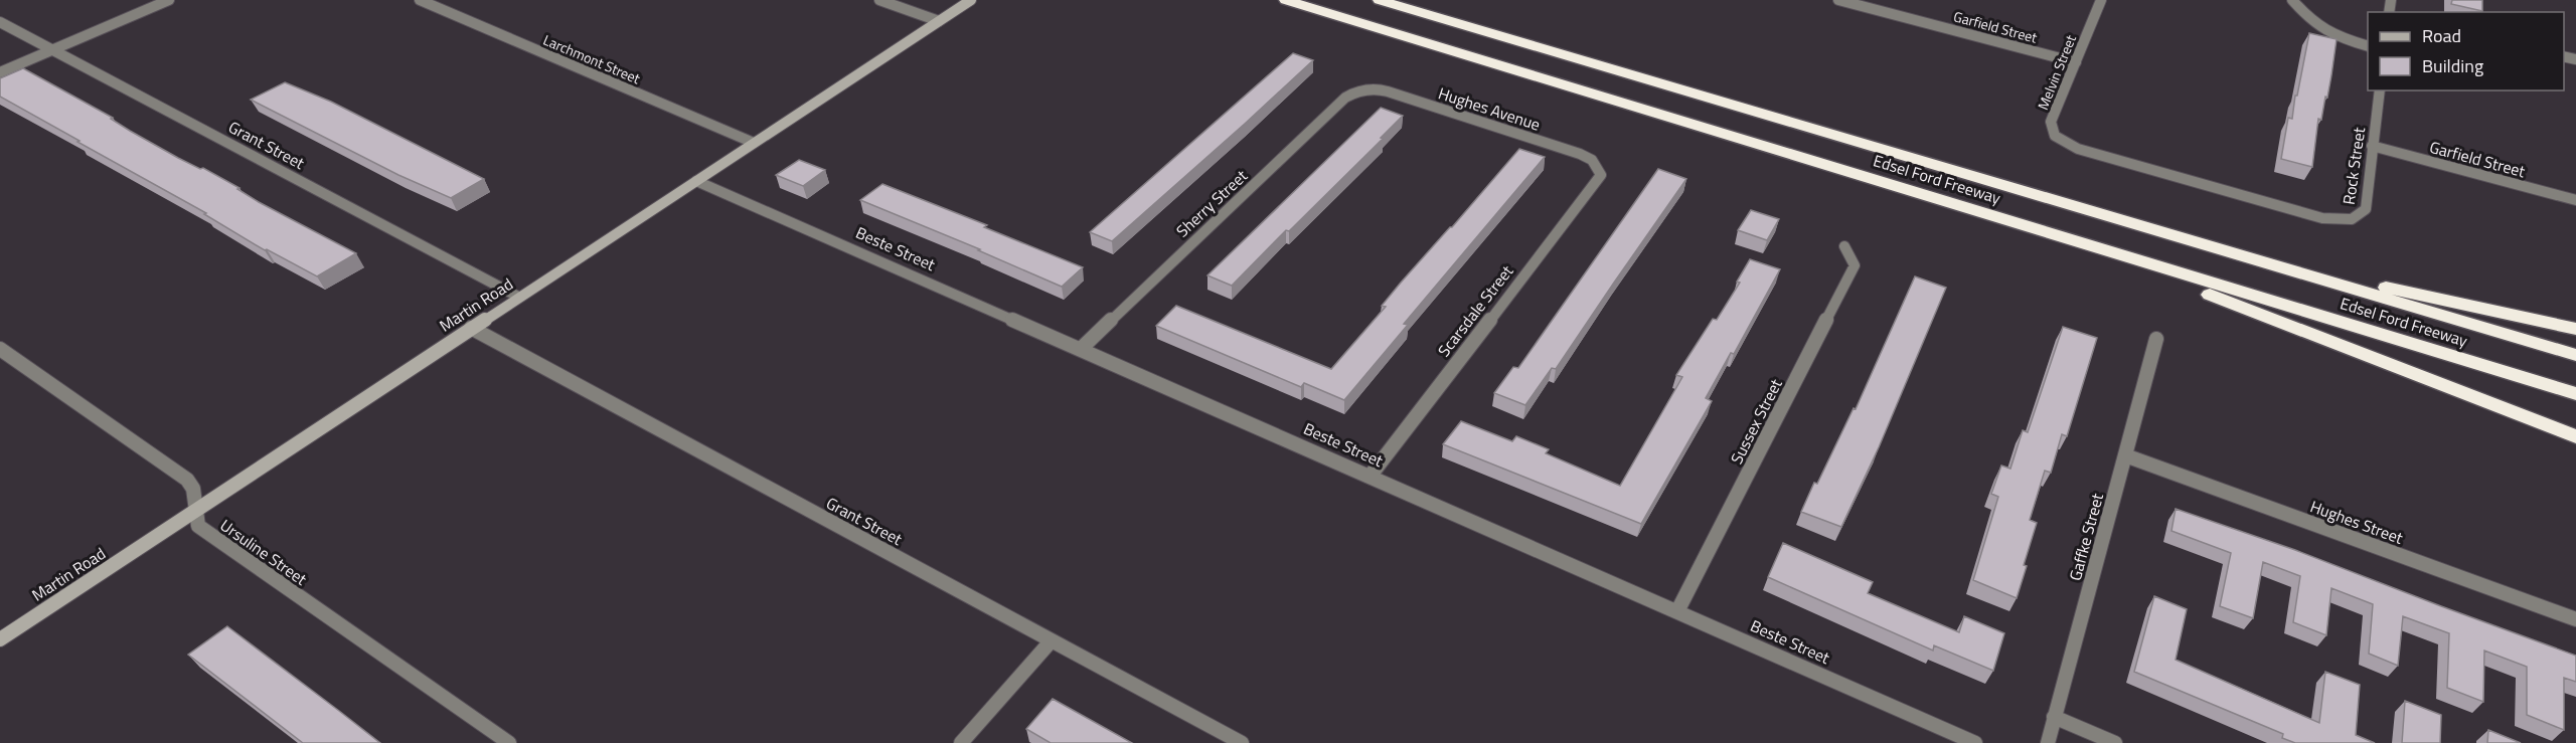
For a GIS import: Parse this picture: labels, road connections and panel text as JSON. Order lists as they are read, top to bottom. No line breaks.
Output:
{"streets":{"highway":["Edsel Ford Freeway"],"street":["Garfield Street","Larchmont Street","Melvin Street","Hughes Avenue","Grant Street","Rock Street","Sherry Street","Beste Street","Martin Road","Scarsdale Street","Sussex Street","Hughes Street","Gaffke Street","Ursuline Street"]},"crossings":[["Garfield Street","Melvin Street"],["Garfield Street","Rock Street"],["Larchmont Street","Martin Road"],["Melvin Street","Rock Street"],["Hughes Avenue","Sherry Street"],["Hughes Avenue","Scarsdale Street"],["Grant Street","Martin Road"],["Sherry Street","Beste Street"],["Beste Street","Martin Road"],["Beste Street","Scarsdale Street"],["Beste Street","Sussex Street"],["Martin Road","Ursuline Street"],["Hughes Street","Gaffke Street"]],"legend":["Road","Building"]}
